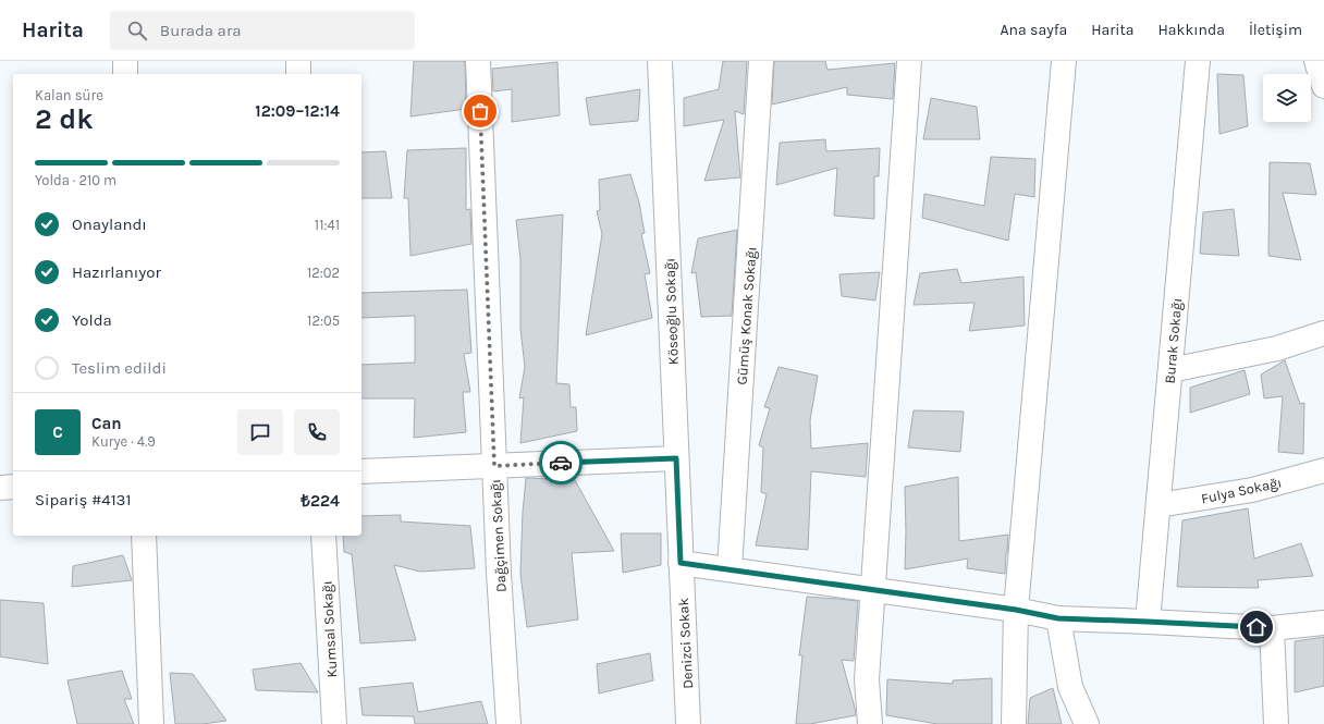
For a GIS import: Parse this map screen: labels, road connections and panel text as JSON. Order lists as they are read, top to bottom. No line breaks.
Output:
{"streets":{"street":["Köseoğlu Sokağı","Gümüş Konak Sokağı","Burak Sokağı","Fulya Sokağı","Dağçimen Sokağı","Kumsal Sokağı","Denizci Sokak"]},"crossings":[["Köseoğlu Sokağı","Denizci Sokak"],["Burak Sokağı","Fulya Sokağı"]],"page":{"header":"Harita","search":"Burada ara","nav":["Ana sayfa","Harita","Hakkında","İletişim"],"heading":["2 dk","Kalan süre","12:09–12:14"],"panel":["Can","Kurye · 4.9","Sipariş #4131","₺224"],"bar":"Yolda · 210 m","list":[["Onaylandı","11:41"],["Hazırlanıyor","12:02"],["Yolda","12:05"],"Teslim edildi"],"round":"C"}}
